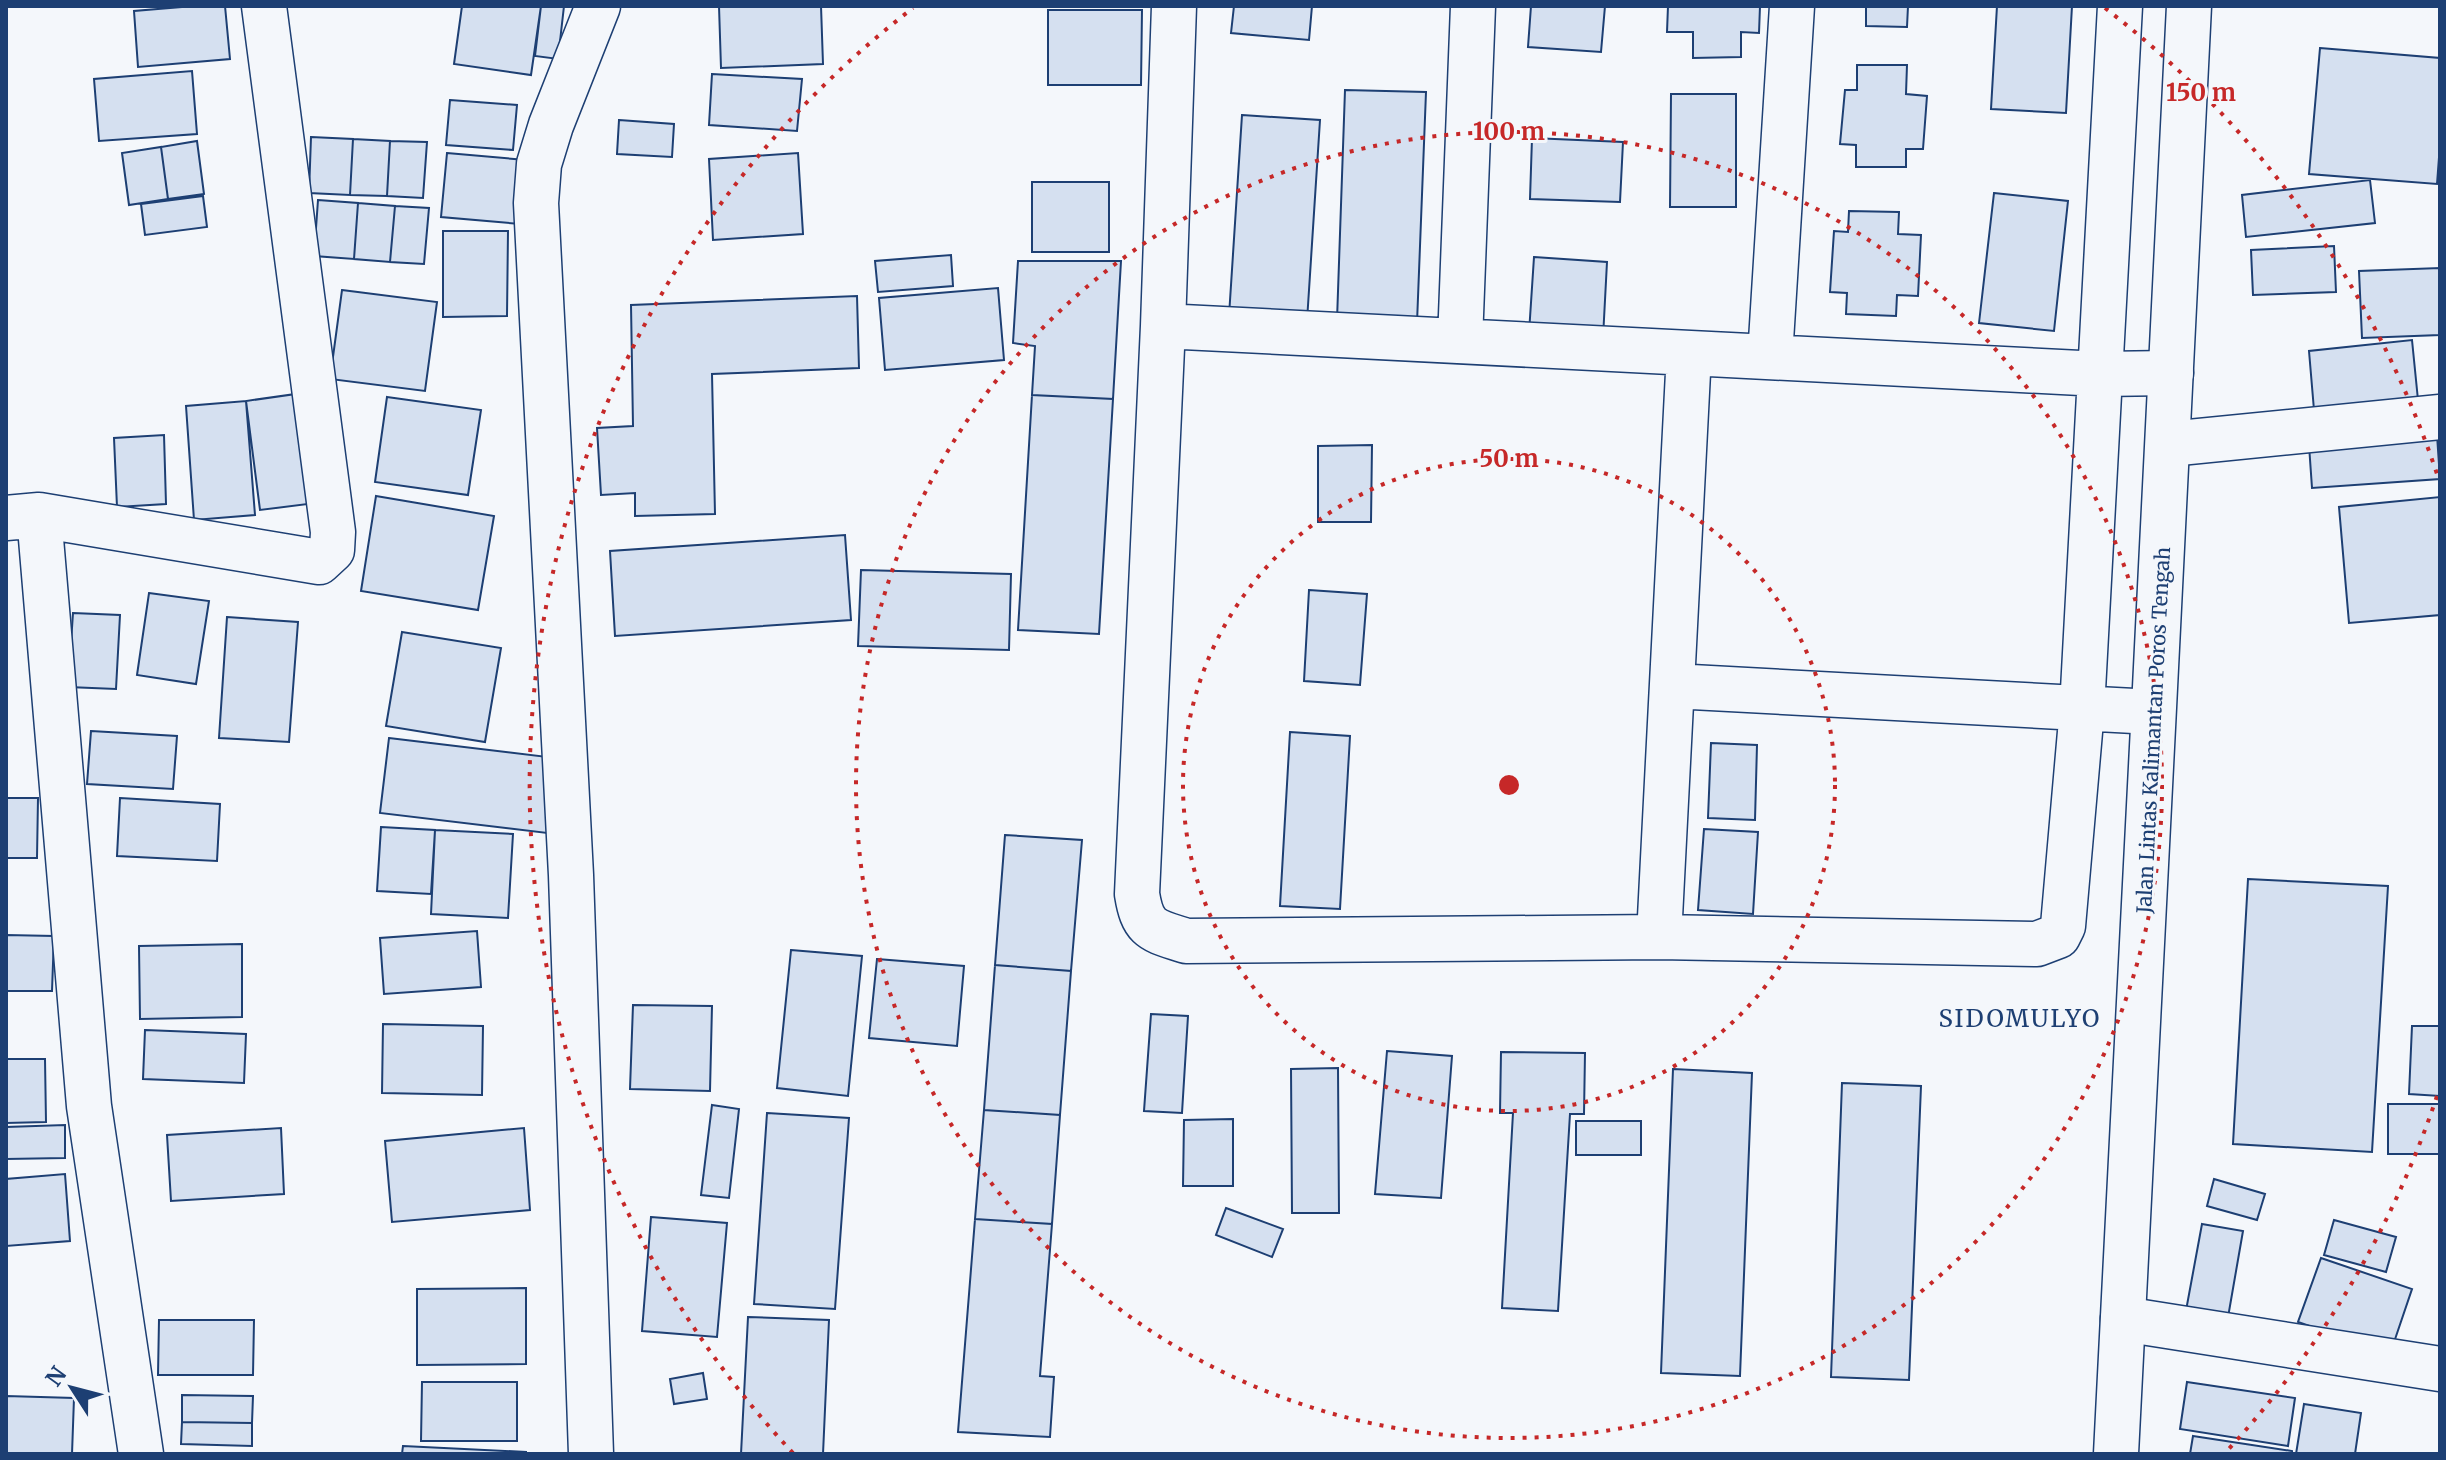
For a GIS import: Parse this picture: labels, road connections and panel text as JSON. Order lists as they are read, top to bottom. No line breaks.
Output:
{"streets":{"main road":["Jalan Lintas Kalimantan Poros Tengah"]},"districts":["SIDOMULYO"],"north":"top left","rings":["150 m","100 m","50 m"]}
